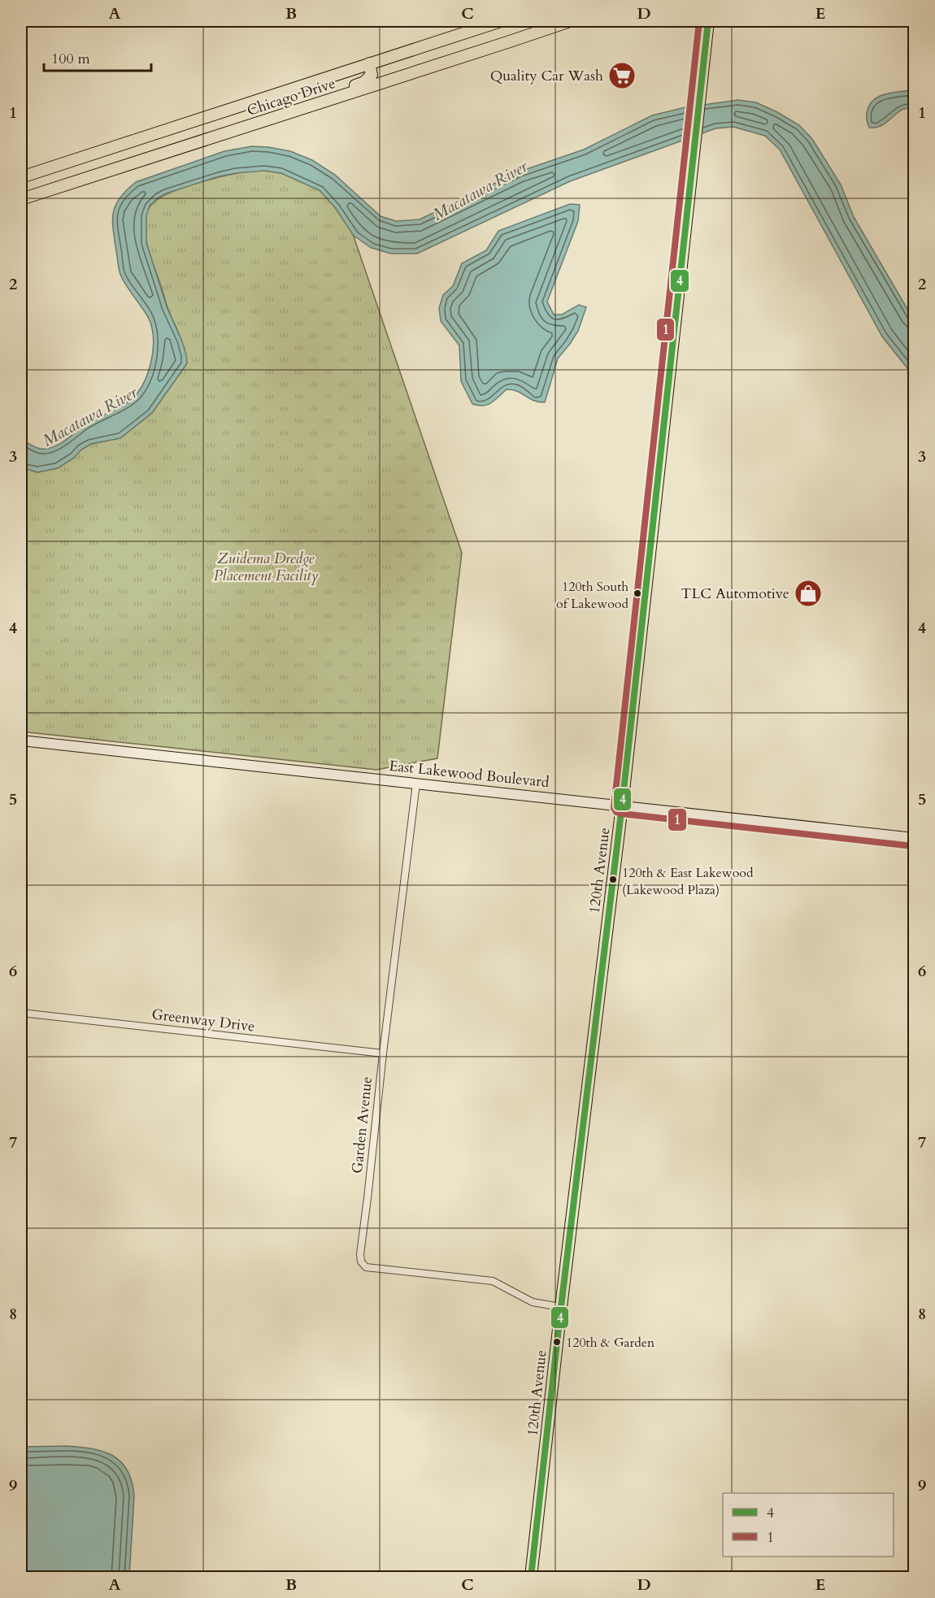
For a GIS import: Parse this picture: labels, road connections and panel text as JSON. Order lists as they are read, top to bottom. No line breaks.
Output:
{"streets":{"main road":["Chicago Drive","East Lakewood Boulevard","120th Avenue"],"street":["Greenway Drive","Garden Avenue"]},"crossings":[["East Lakewood Boulevard","120th Avenue"],["East Lakewood Boulevard","Garden Avenue"],["120th Avenue","Garden Avenue"],["Greenway Drive","Garden Avenue"]],"water":["Macatawa River"],"parks":["Zuidema Dredge Placement Facility"],"places":{"supermarket":["Quality Car Wash"],"other":["120th South of Lakewood","120th & East Lakewood (Lakewood Plaza)","120th & Garden"],"shop":["TLC Automotive"]},"lines":["transit line 4","transit line 1"],"legend":["4","1"],"scale_bar":"100 m","grid":{"columns":["A","B","C","D","E"],"rows":["1","2","3","4","5","6","7","8","9"]}}
